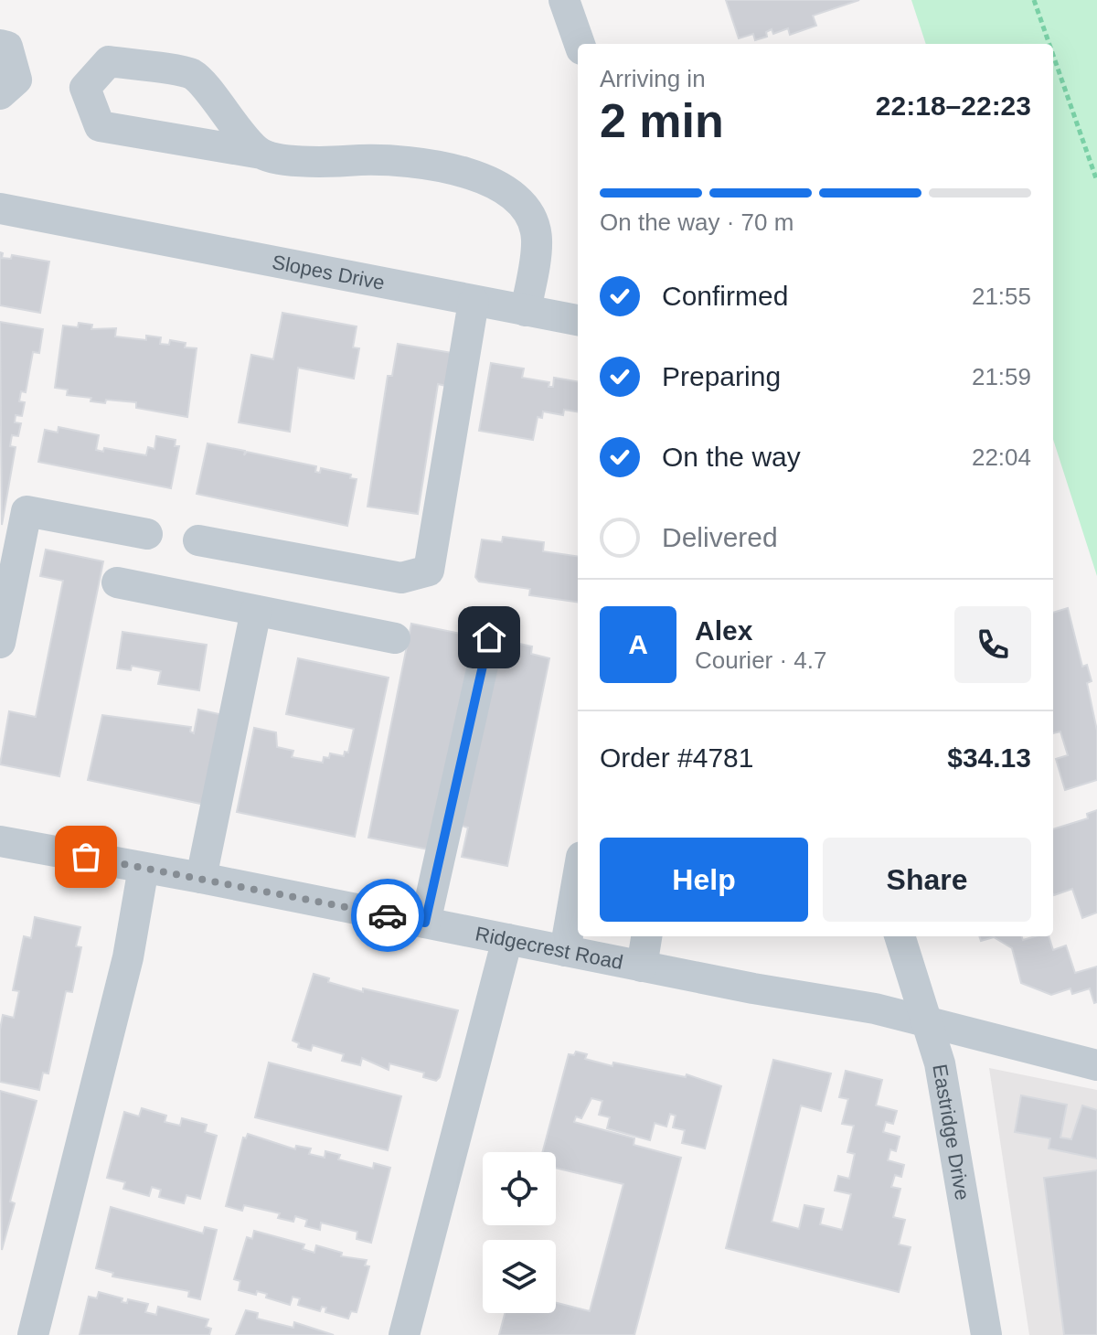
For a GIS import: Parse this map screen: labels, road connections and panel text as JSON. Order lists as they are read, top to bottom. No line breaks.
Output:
{"streets":{"street":["Slopes Drive","Ridgecrest Road","Eastridge Drive"]},"crossings":[["Ridgecrest Road","Eastridge Drive"]],"page":{"heading":["2 min","Arriving in","22:18–22:23"],"panel":["Alex","Courier · 4.7","Order #4781","$34.13"],"bar":"On the way · 70 m","list":[["Confirmed","21:55"],["Preparing","21:59"],["On the way","22:04"],"Delivered"],"round":"A","buttons":["Help","Share"]}}
